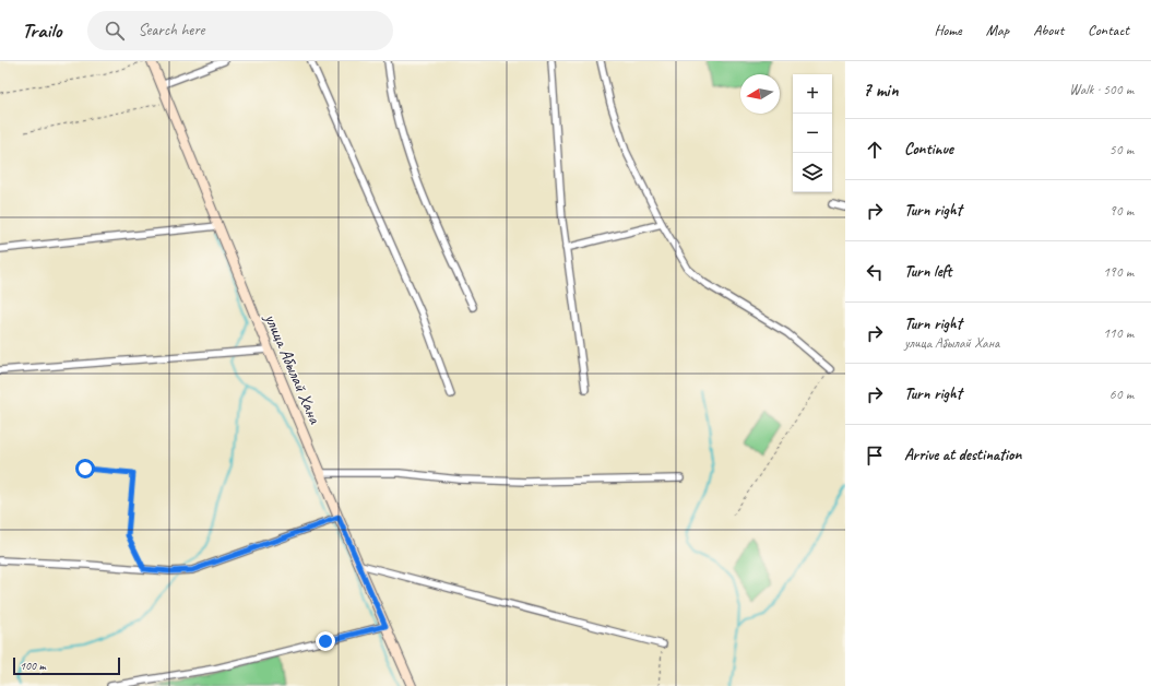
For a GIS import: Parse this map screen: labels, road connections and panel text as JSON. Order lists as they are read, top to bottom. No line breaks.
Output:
{"streets":{"main road":["улица Абылай Хана"]},"scale_bar":"100 m","north":"left","page":{"header":"Trailo","search":"Search here","nav":["Home","Map","About","Contact"],"heading":["7 min","Walk · 500 m"],"map_buttons":["+","−"],"list":[["Continue","50 m"],["Turn right","90 m"],["Turn left","190 m"],["Turn right","улица Абылай Хана","110 m"],["Turn right","60 m"],"Arrive at destination"],"scale":"100 m"}}
